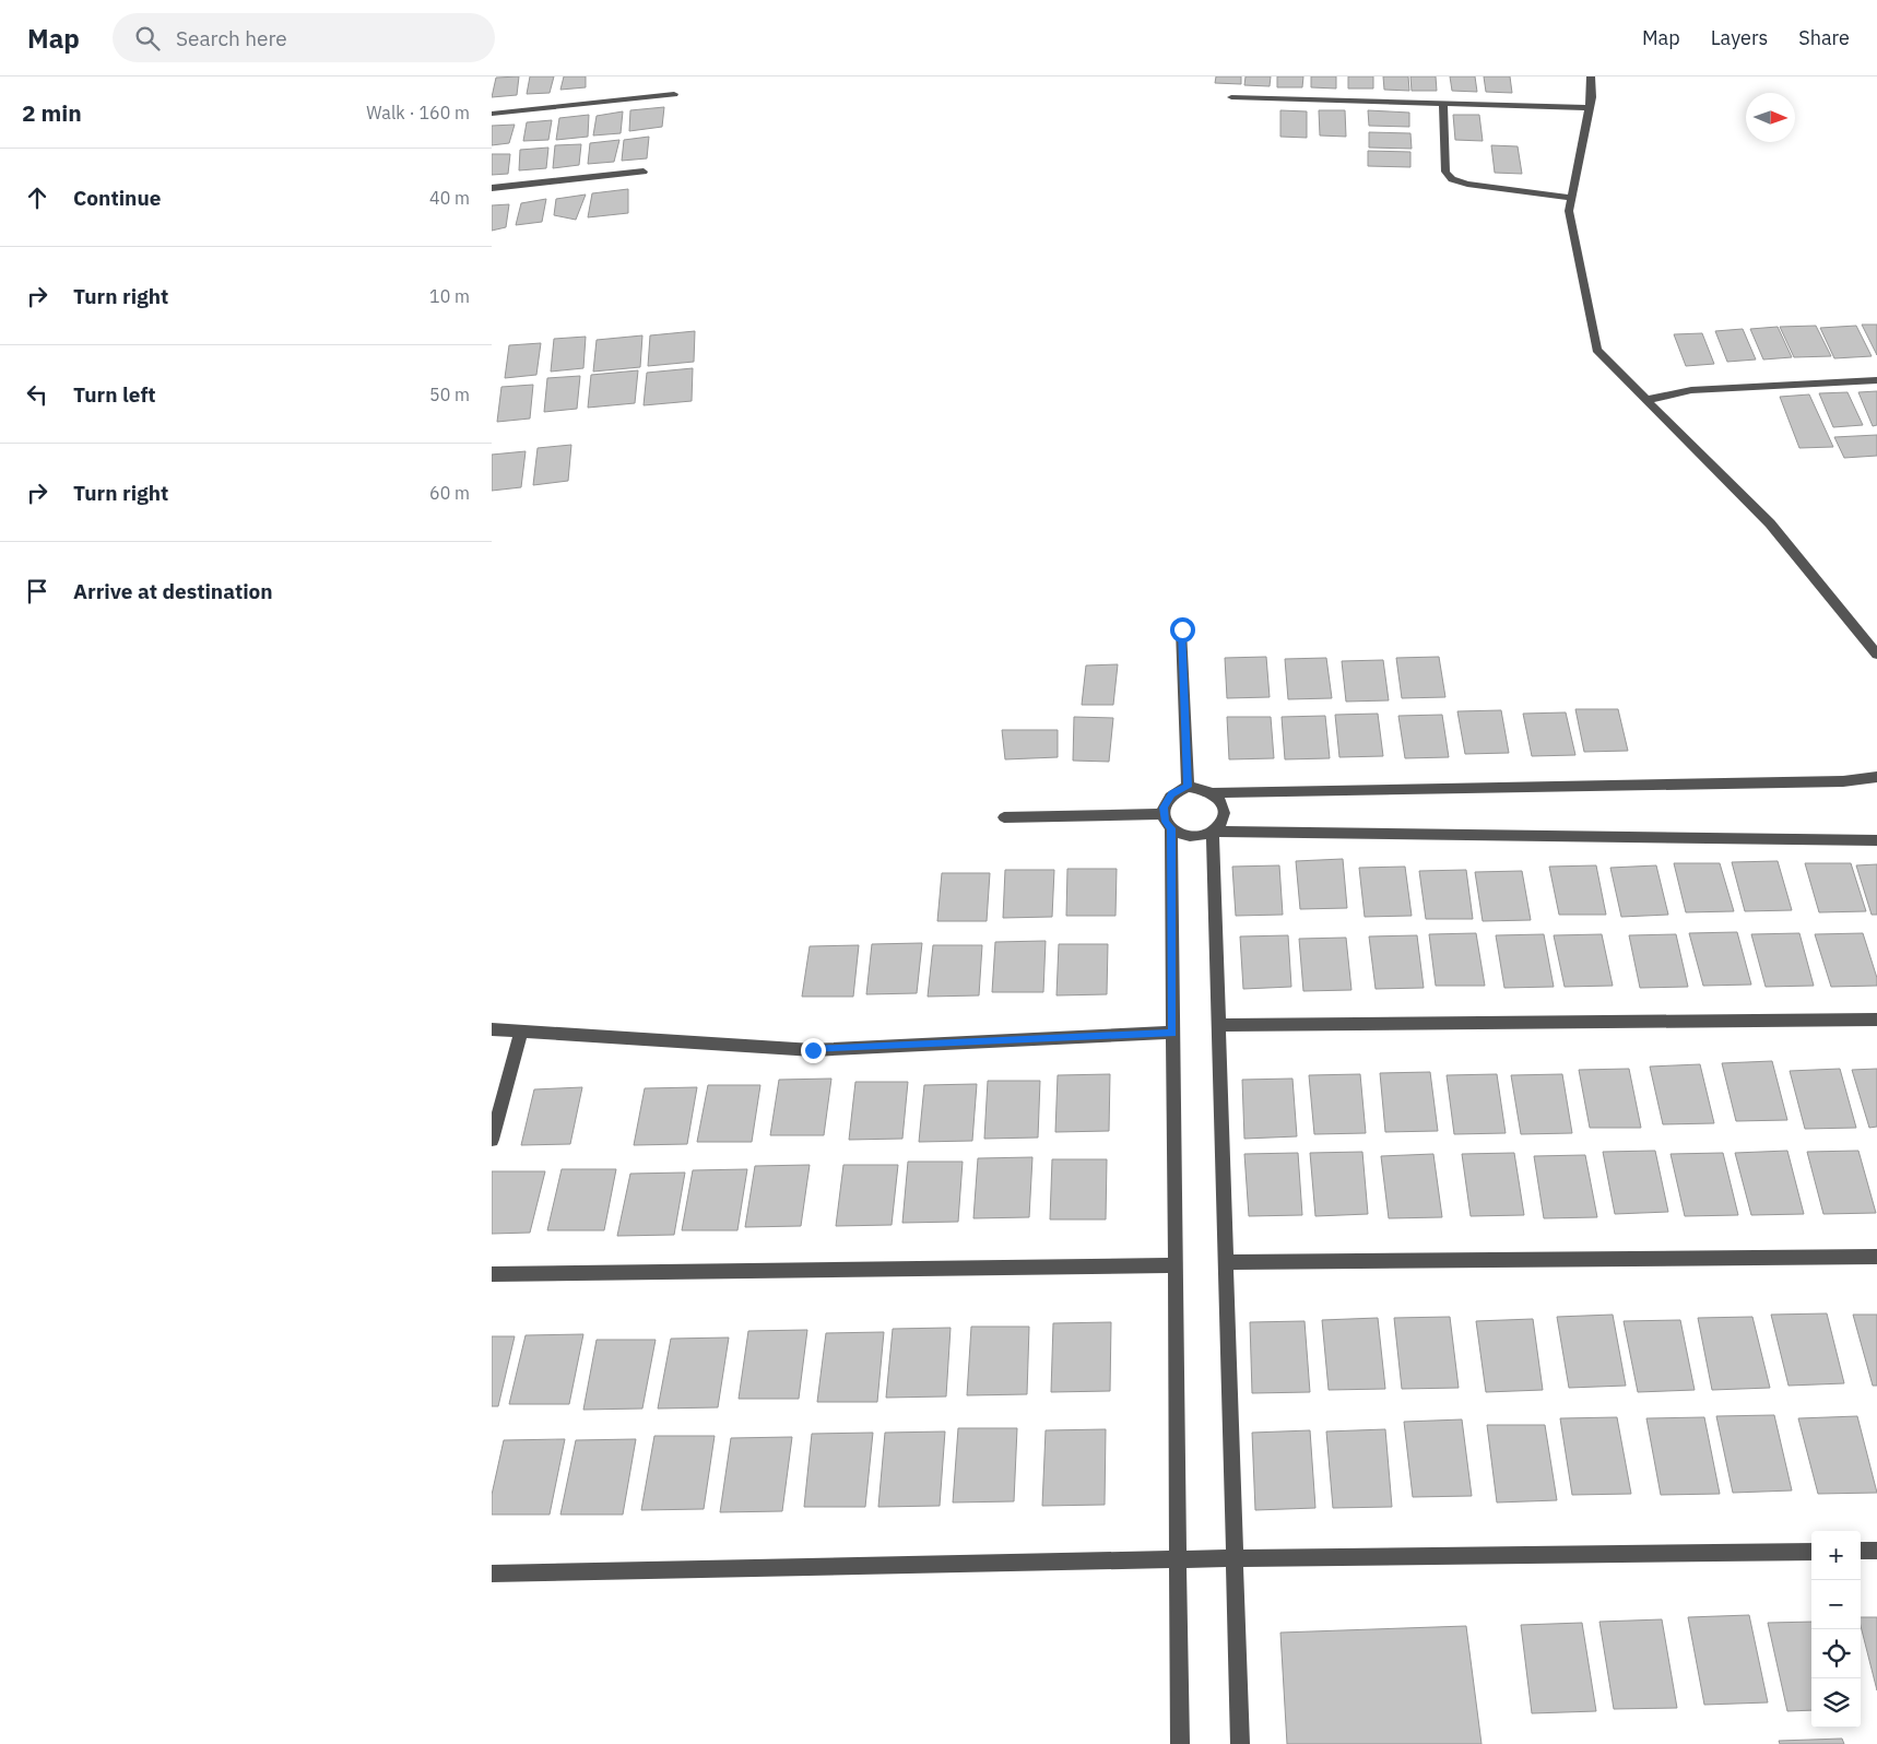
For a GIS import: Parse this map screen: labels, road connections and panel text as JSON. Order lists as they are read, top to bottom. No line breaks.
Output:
{"north":"right","page":{"header":"Map","search":"Search here","nav":["Map","Layers","Share"],"heading":["2 min","Walk · 160 m"],"list":[["Continue","40 m"],["Turn right","10 m"],["Turn left","50 m"],["Turn right","60 m"],"Arrive at destination"],"map_buttons":["+","−"]}}
